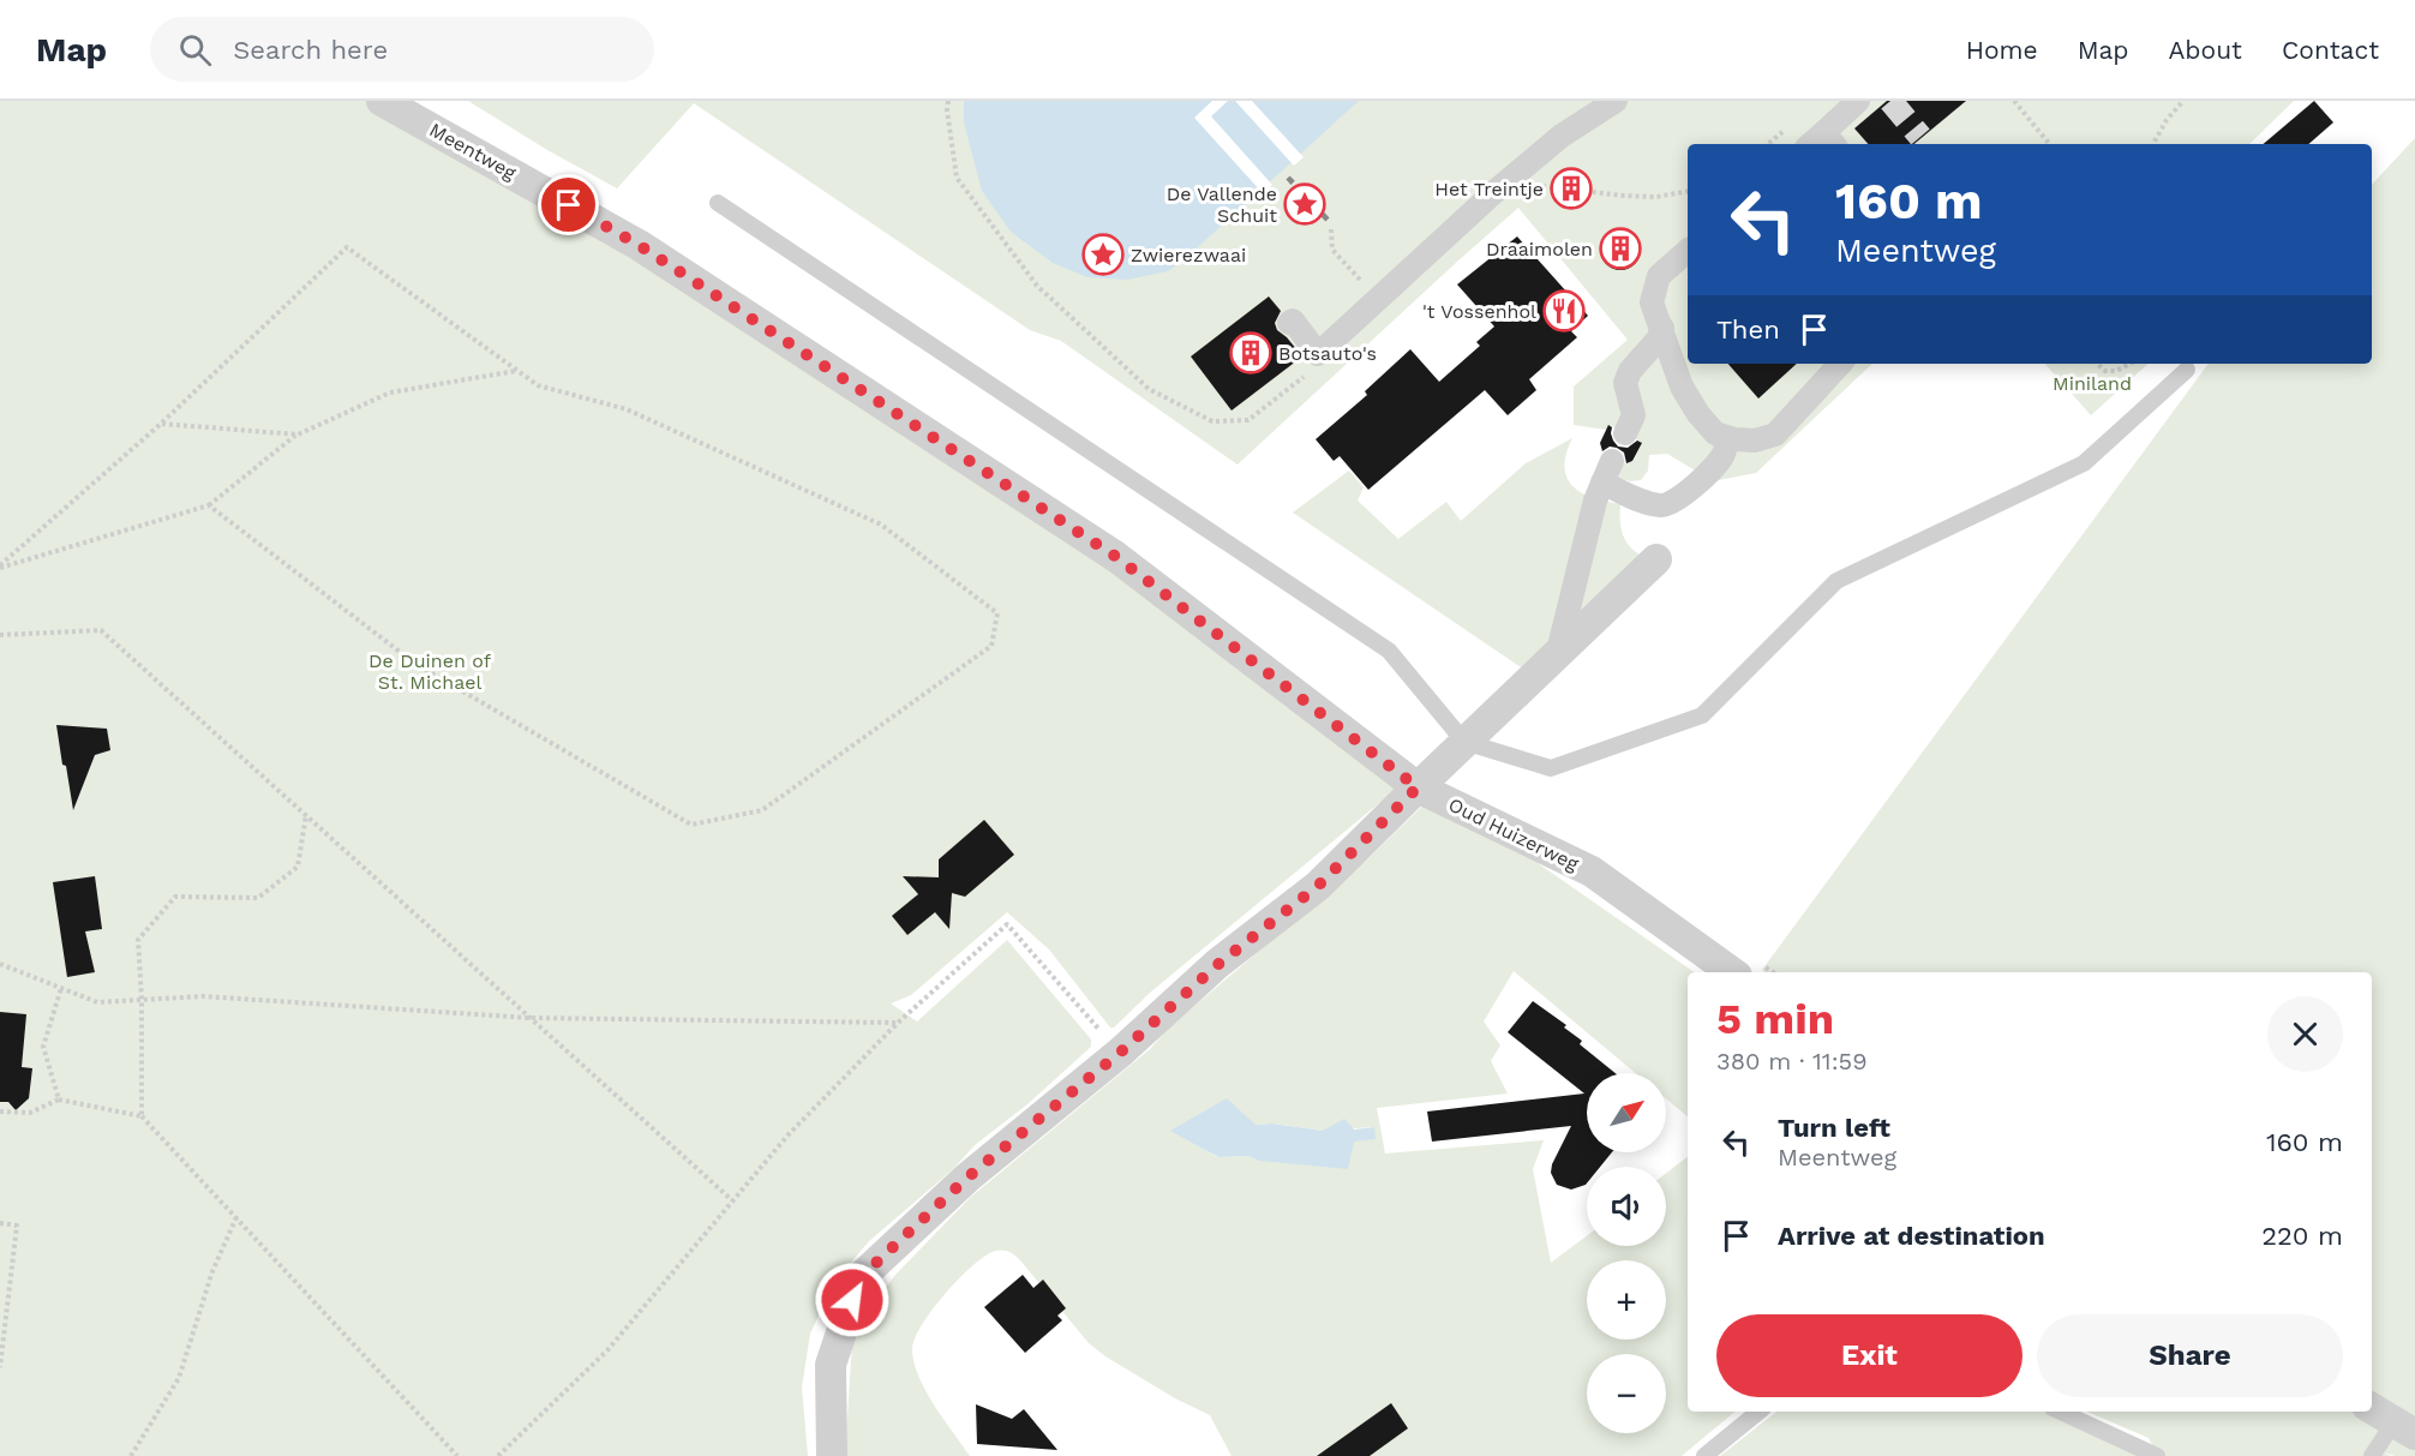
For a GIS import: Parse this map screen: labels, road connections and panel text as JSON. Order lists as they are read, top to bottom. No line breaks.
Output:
{"streets":{"street":["Meentweg","Oud Huizerweg"]},"crossings":[["Meentweg","Oud Huizerweg"]],"parks":["Miniland","De Duinen of St. Michael"],"places":{"building":["Het Treintje","Draaimolen","Botsauto's"],"place":["De Vallende Schuit","Zwierezwaai"],"restaurant":["'t Vossenhol"]},"north":"top right","page":{"header":"Map","search":"Search here","nav":["Home","Map","About","Contact"],"turn":["160 m","Meentweg"],"then":"Then","heading":["5 min","380 m · 11:59"],"map_buttons":["+","−"],"list":[{"name":"Turn left","note":"Meentweg","value":"160 m"},{"name":"Arrive at destination","value":"220 m"}],"buttons":["Exit","Share"]}}
